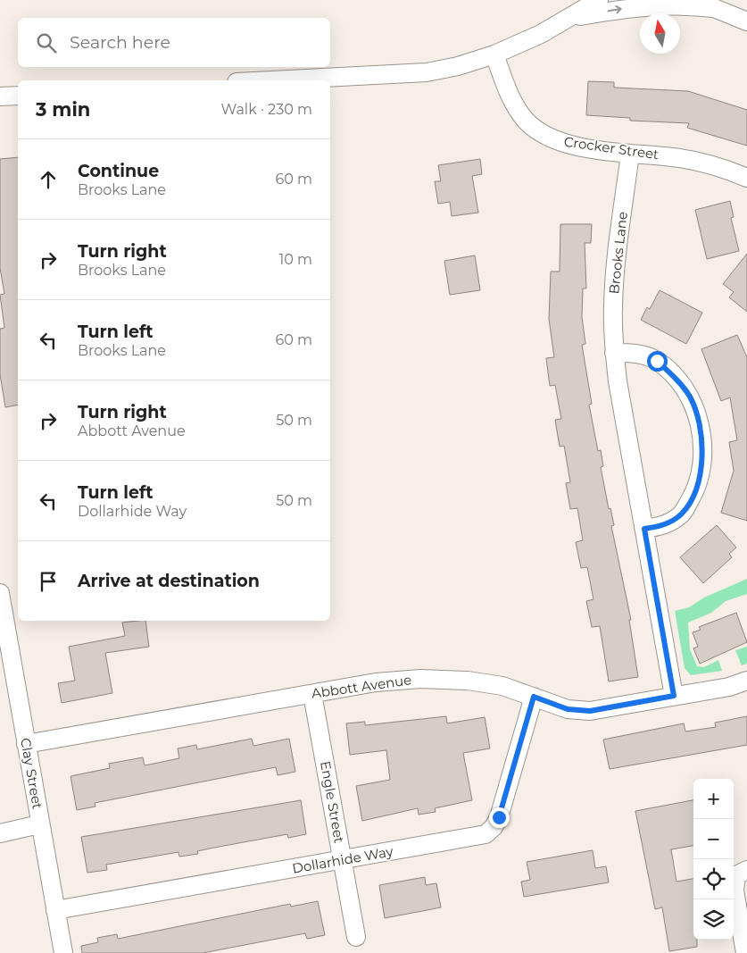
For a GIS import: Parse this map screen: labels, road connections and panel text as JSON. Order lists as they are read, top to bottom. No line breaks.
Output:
{"streets":{"street":["Crocker Street","Brooks Lane","Abbott Avenue","Clay Street","Engle Street","Dollarhide Way"]},"crossings":[["Crocker Street","Brooks Lane"],["Brooks Lane","Abbott Avenue"],["Abbott Avenue","Clay Street"],["Abbott Avenue","Engle Street"],["Abbott Avenue","Dollarhide Way"],["Clay Street","Dollarhide Way"],["Engle Street","Dollarhide Way"]],"north":"top","page":{"search":"Search here","heading":["3 min","Walk · 230 m"],"list":[["Continue","Brooks Lane","60 m"],["Turn right","Brooks Lane","10 m"],["Turn left","Brooks Lane","60 m"],["Turn right","Abbott Avenue","50 m"],["Turn left","Dollarhide Way","50 m"],"Arrive at destination"],"map_buttons":["+","−"]}}
